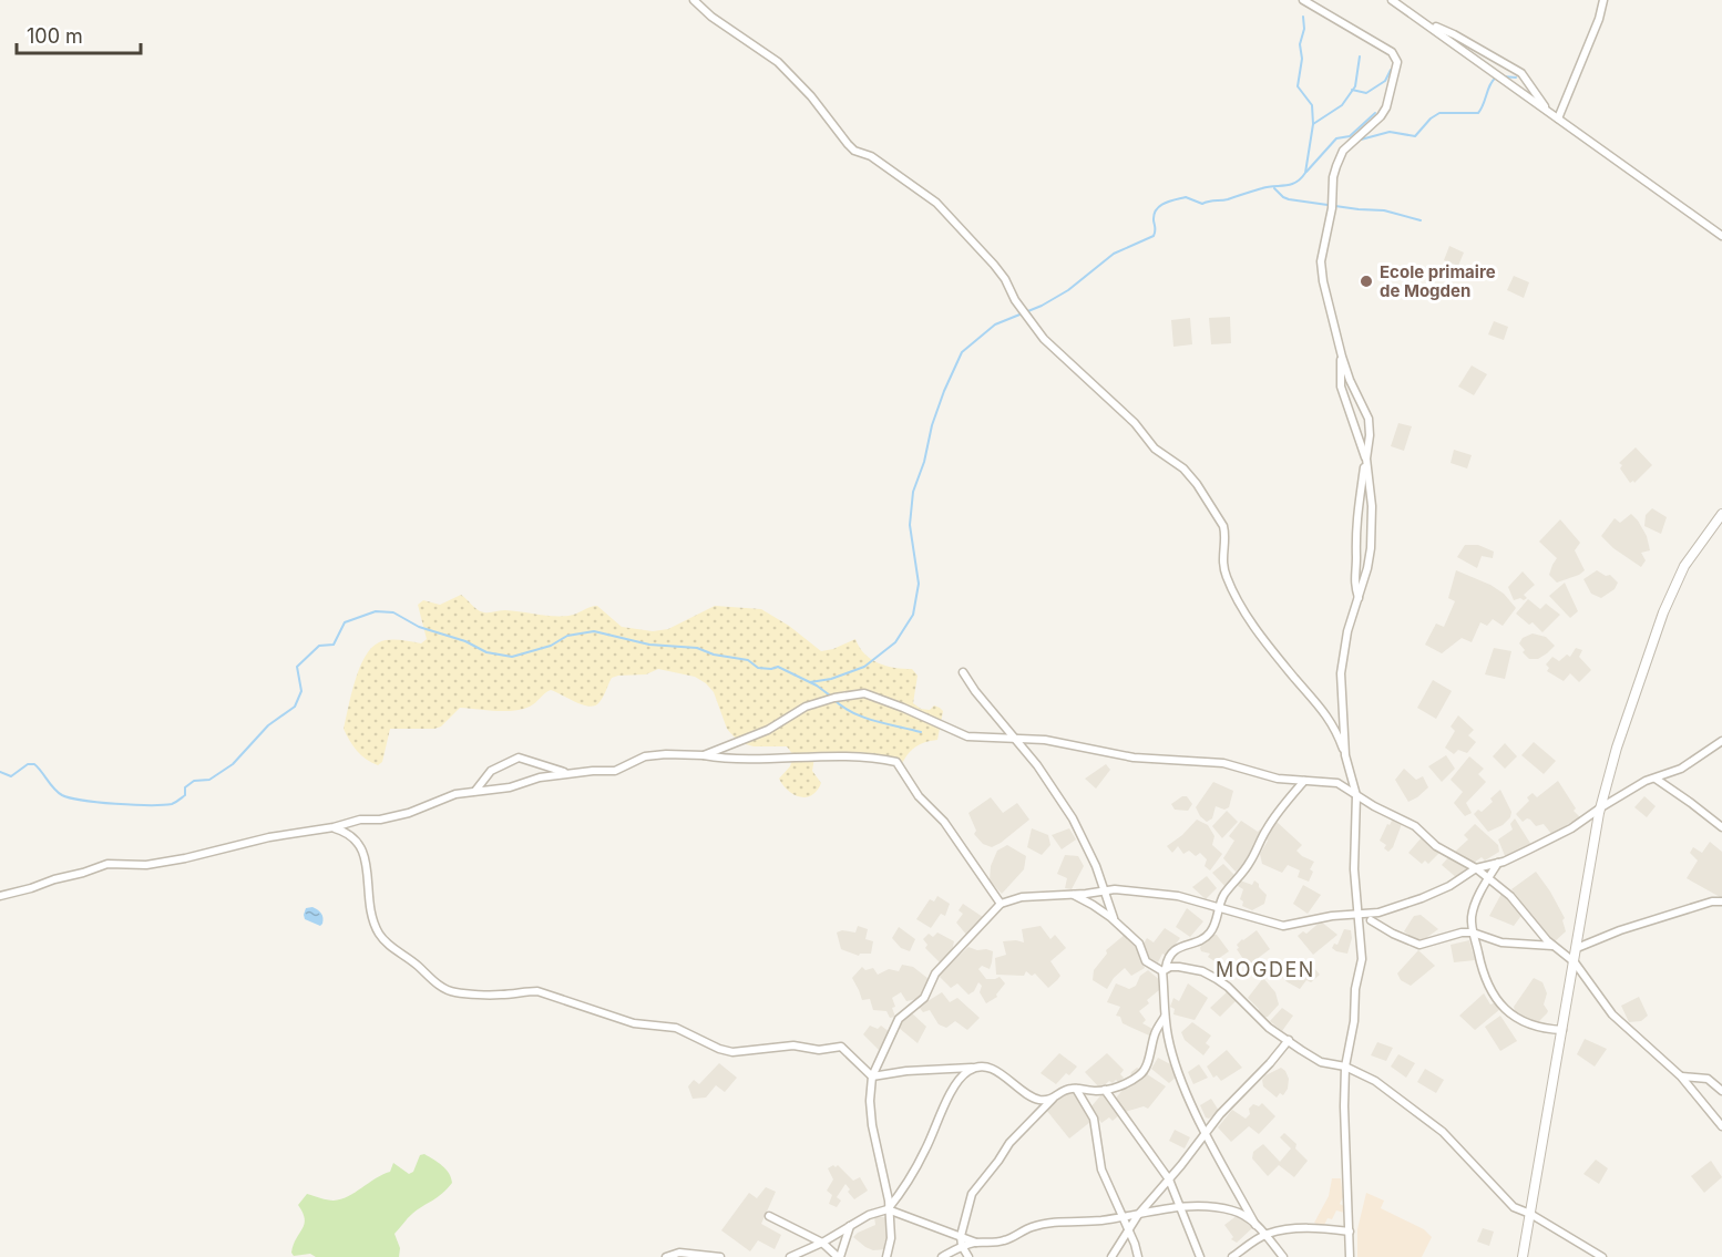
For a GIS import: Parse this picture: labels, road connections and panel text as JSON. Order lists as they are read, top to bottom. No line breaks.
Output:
{"districts":["MOGDEN"],"places":["Ecole primaire de Mogden"],"scale_bar":"100 m"}
